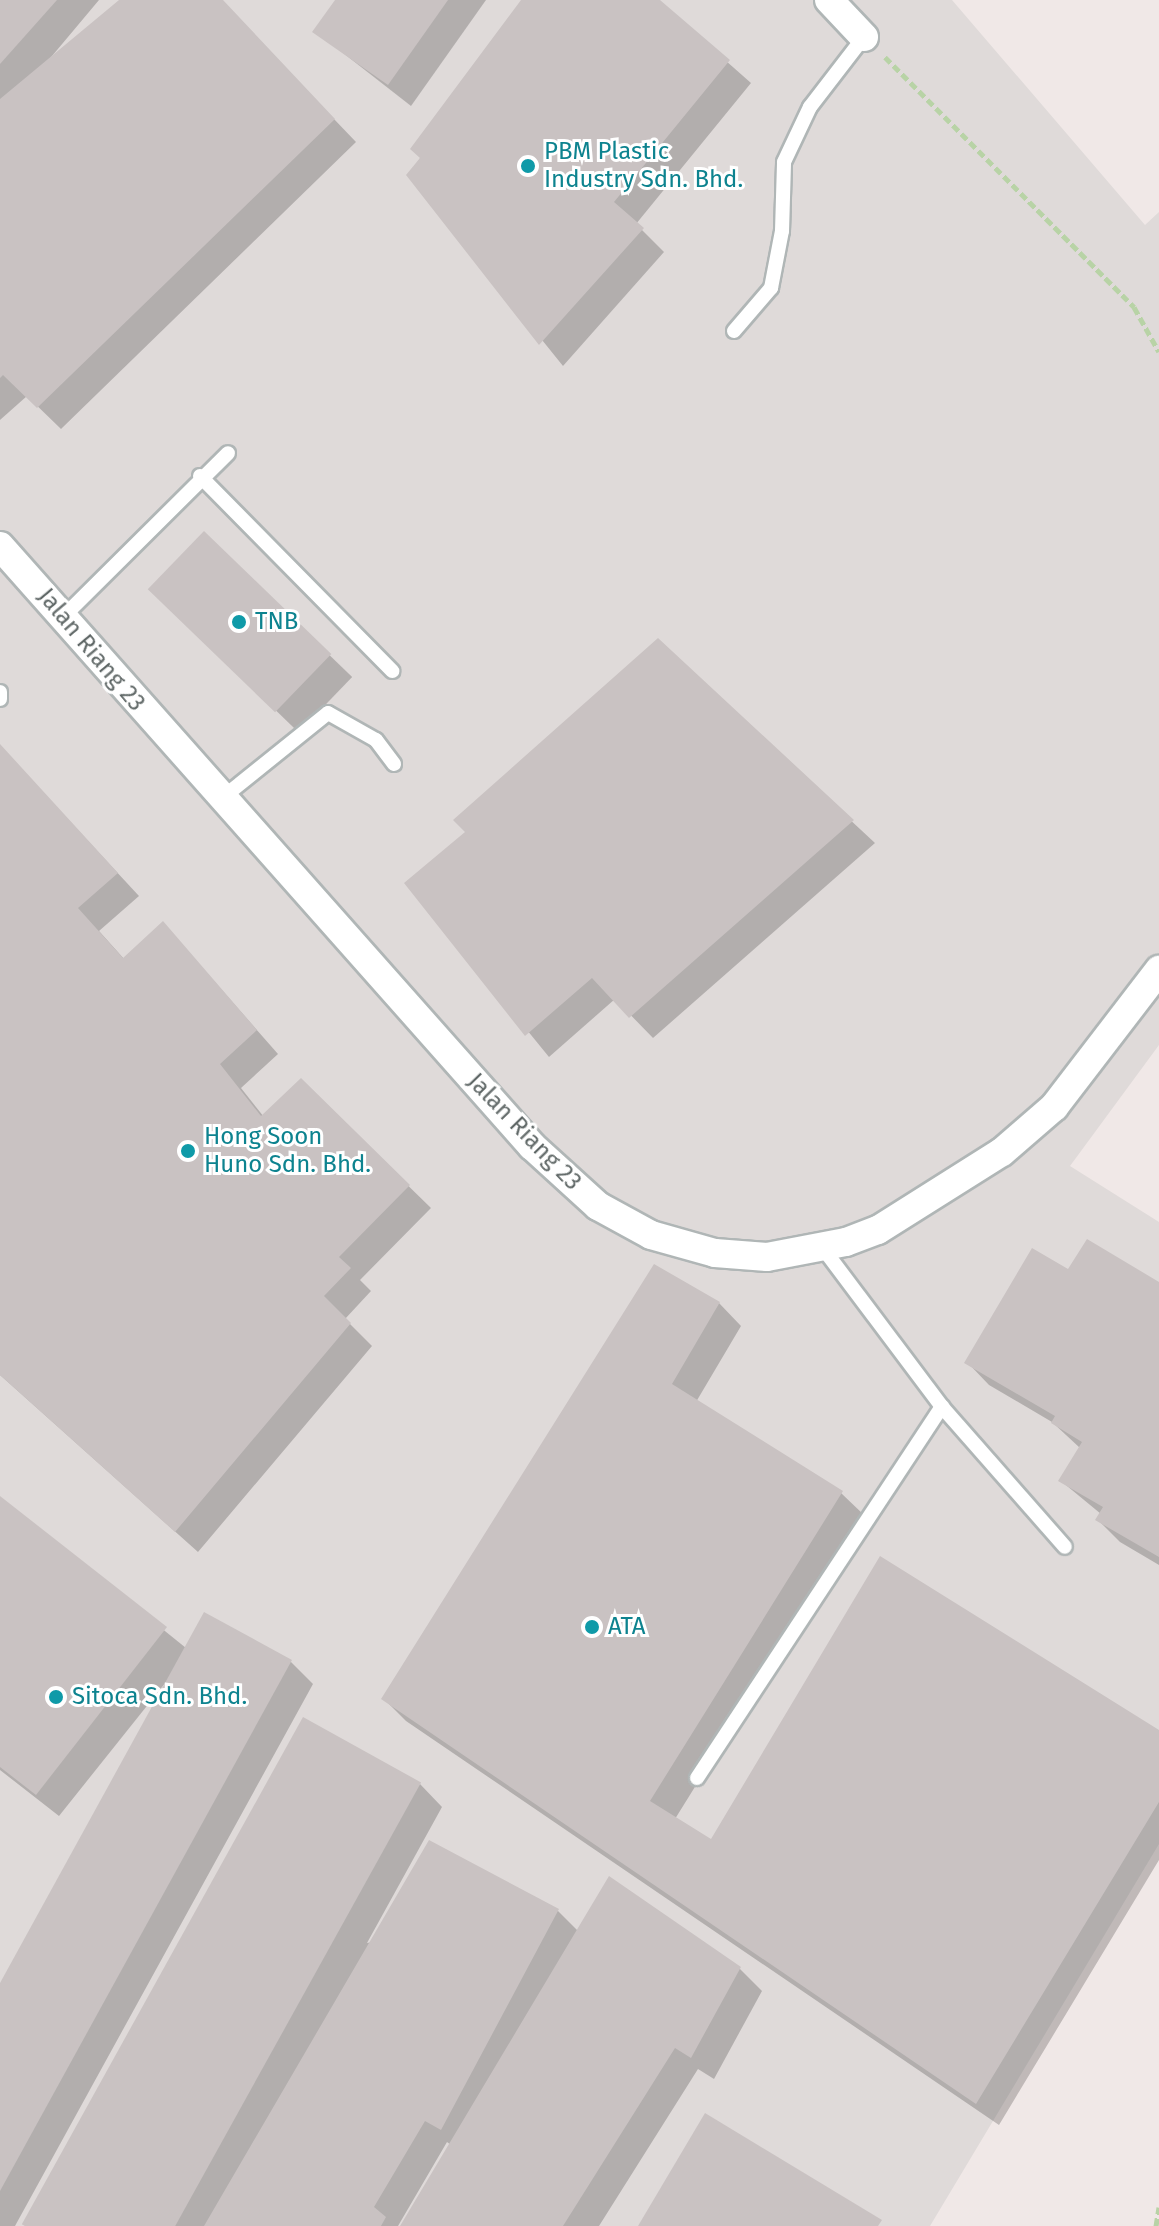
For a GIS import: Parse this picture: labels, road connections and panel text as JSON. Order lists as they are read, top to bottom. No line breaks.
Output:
{"streets":{"street":["Jalan Riang 23"]},"places":["PBM Plastic Industry Sdn. Bhd.","TNB","Hong Soon Huno Sdn. Bhd.","ATA","Sitoca Sdn. Bhd."]}
